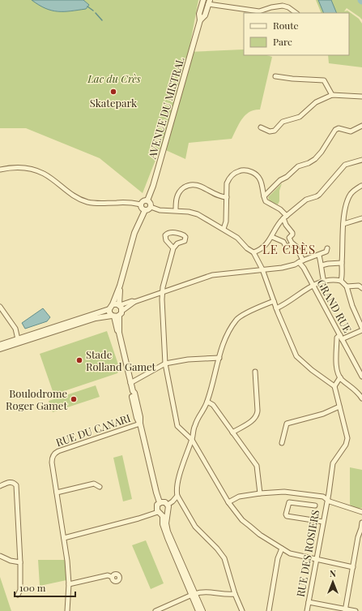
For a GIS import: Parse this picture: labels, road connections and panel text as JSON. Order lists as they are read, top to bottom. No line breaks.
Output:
{"streets":{"street":["AVENUE DU MISTRAL","GRAND RUE","RUE DU CANARI","RUE DES ROSIERS"]},"districts":["LE CRÈS"],"parks":["Lac du Crès"],"places":["Skatepark","Stade Rolland Gamet","Boulodrome Roger Gamet"],"legend":["Route","Parc"],"scale_bar":"100 m","north":"top"}
